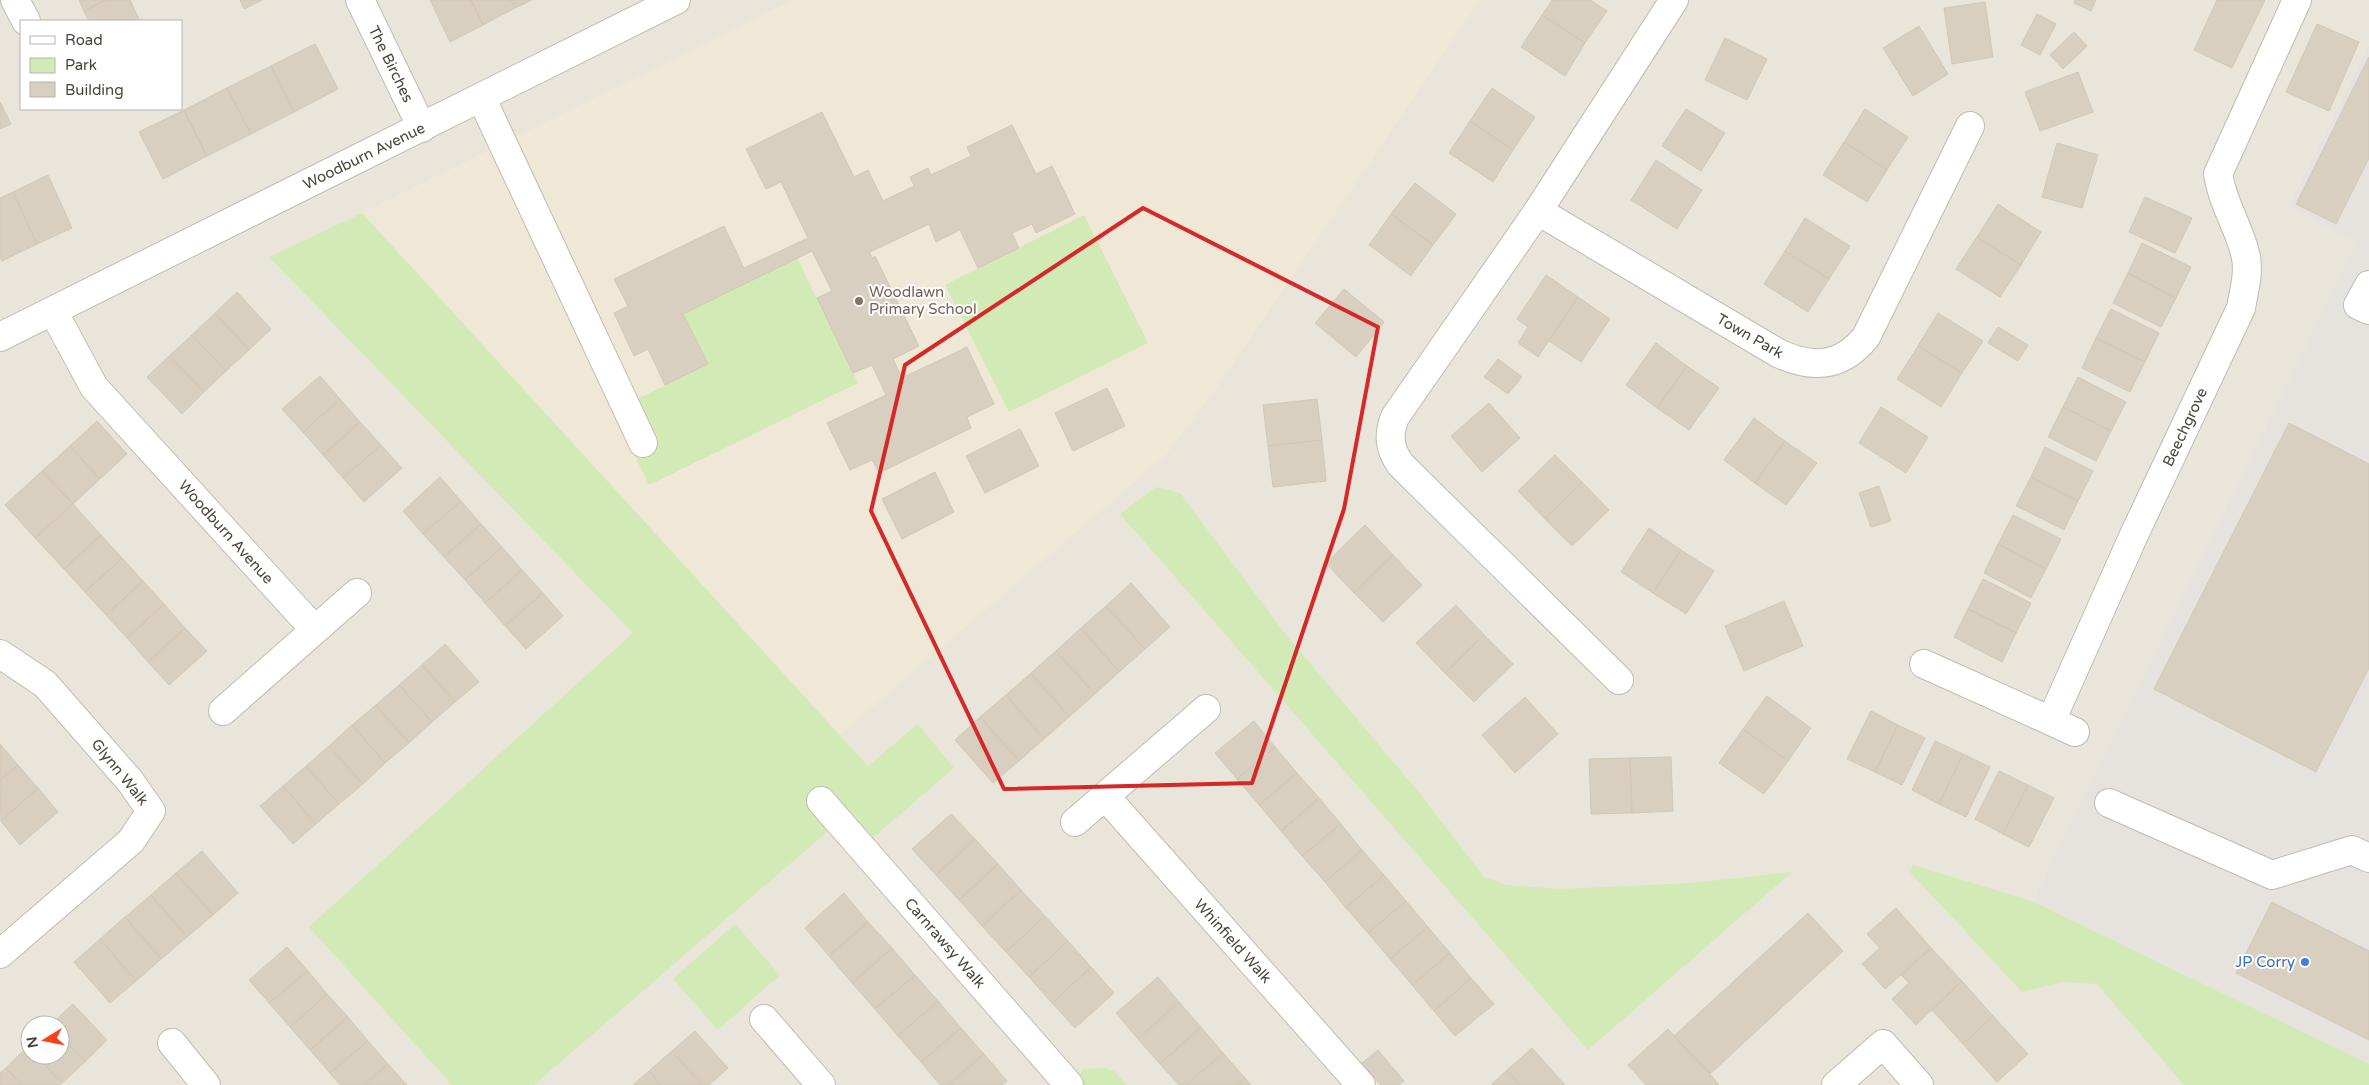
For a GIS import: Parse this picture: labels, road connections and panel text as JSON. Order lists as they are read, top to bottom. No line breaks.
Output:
{"streets":{"street":["The Birches","Woodburn Avenue","Town Park","Beechgrove","Glynn Walk","Whinfield Walk","Carnrawsy Walk"]},"crossings":[["The Birches","Woodburn Avenue"]],"places":["Woodlawn Primary School","JP Corry"],"legend":["Road","Park","Building"],"north":"left"}
